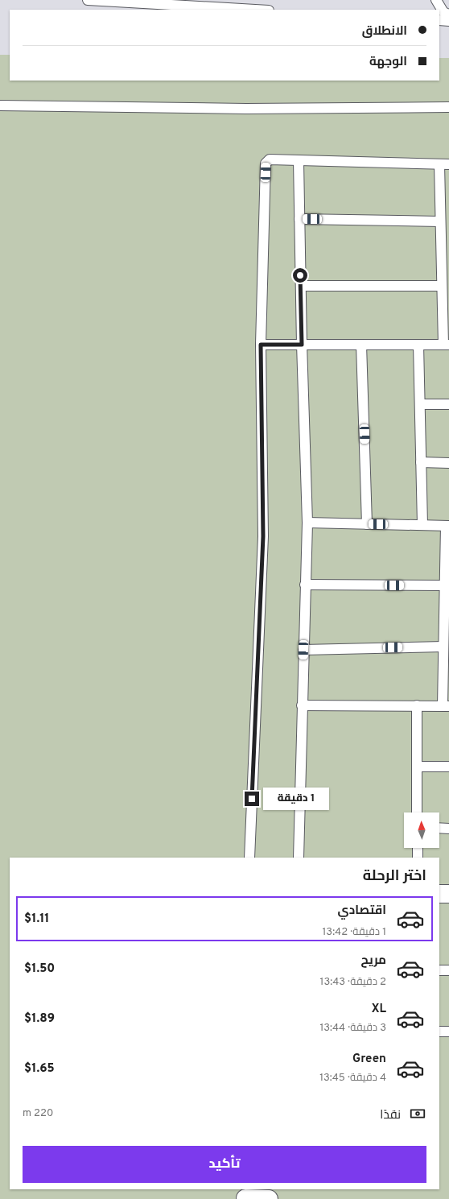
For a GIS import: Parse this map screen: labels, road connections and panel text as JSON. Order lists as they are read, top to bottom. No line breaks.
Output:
{"north":"top","page":{"banner":["الانطلاق","الوجهة"],"bubble":"1 دقيقة","heading":"اختر الرحلة","list":[{"name":"اقتصادي","note":"1 دقيقة · 13:42","value":"$1.11"},{"name":"مريح","note":"2 دقيقة · 13:43","value":"$1.50"},{"name":"XL","note":"3 دقيقة · 13:44","value":"$1.89"},{"name":"Green","note":"4 دقيقة · 13:45","value":"$1.65"}],"pay":["نقدًا","220 m"],"buttons":"تأكيد"}}
